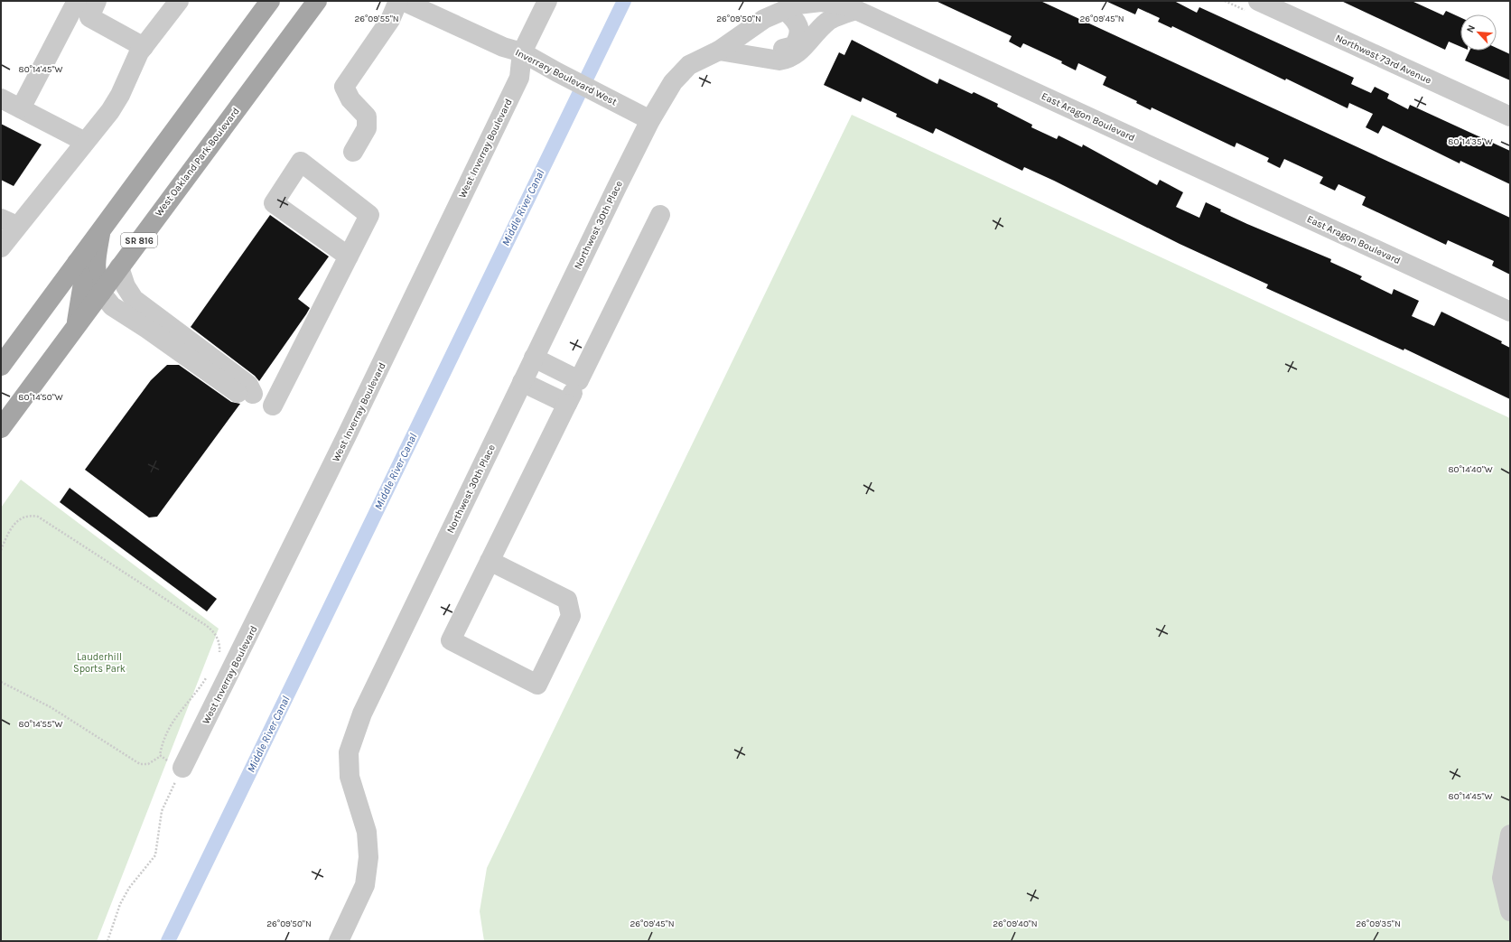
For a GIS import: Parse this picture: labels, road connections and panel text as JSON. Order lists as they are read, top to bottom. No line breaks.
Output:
{"streets":{"main road":["West Oakland Park Boulevard","SR 816"],"street":["Northwest 73rd Avenue","Inverrary Boulevard West","East Aragon Boulevard","West Inverray Boulevard","Northwest 30th Place"]},"crossings":[["Inverrary Boulevard West","West Inverray Boulevard"],["Inverrary Boulevard West","Northwest 30th Place"],["East Aragon Boulevard","Northwest 30th Place"]],"water":["Middle River Canal"],"parks":["Lauderhill Sports Park"],"north":"top left","coordinates":["26°09'55\"N","26°09'50\"N","26°09'45\"N","80°14'45\"W","80°14'35\"W","80°14'50\"W","80°14'40\"W","80°14'55\"W","26°09'40\"N","26°09'35\"N"]}
